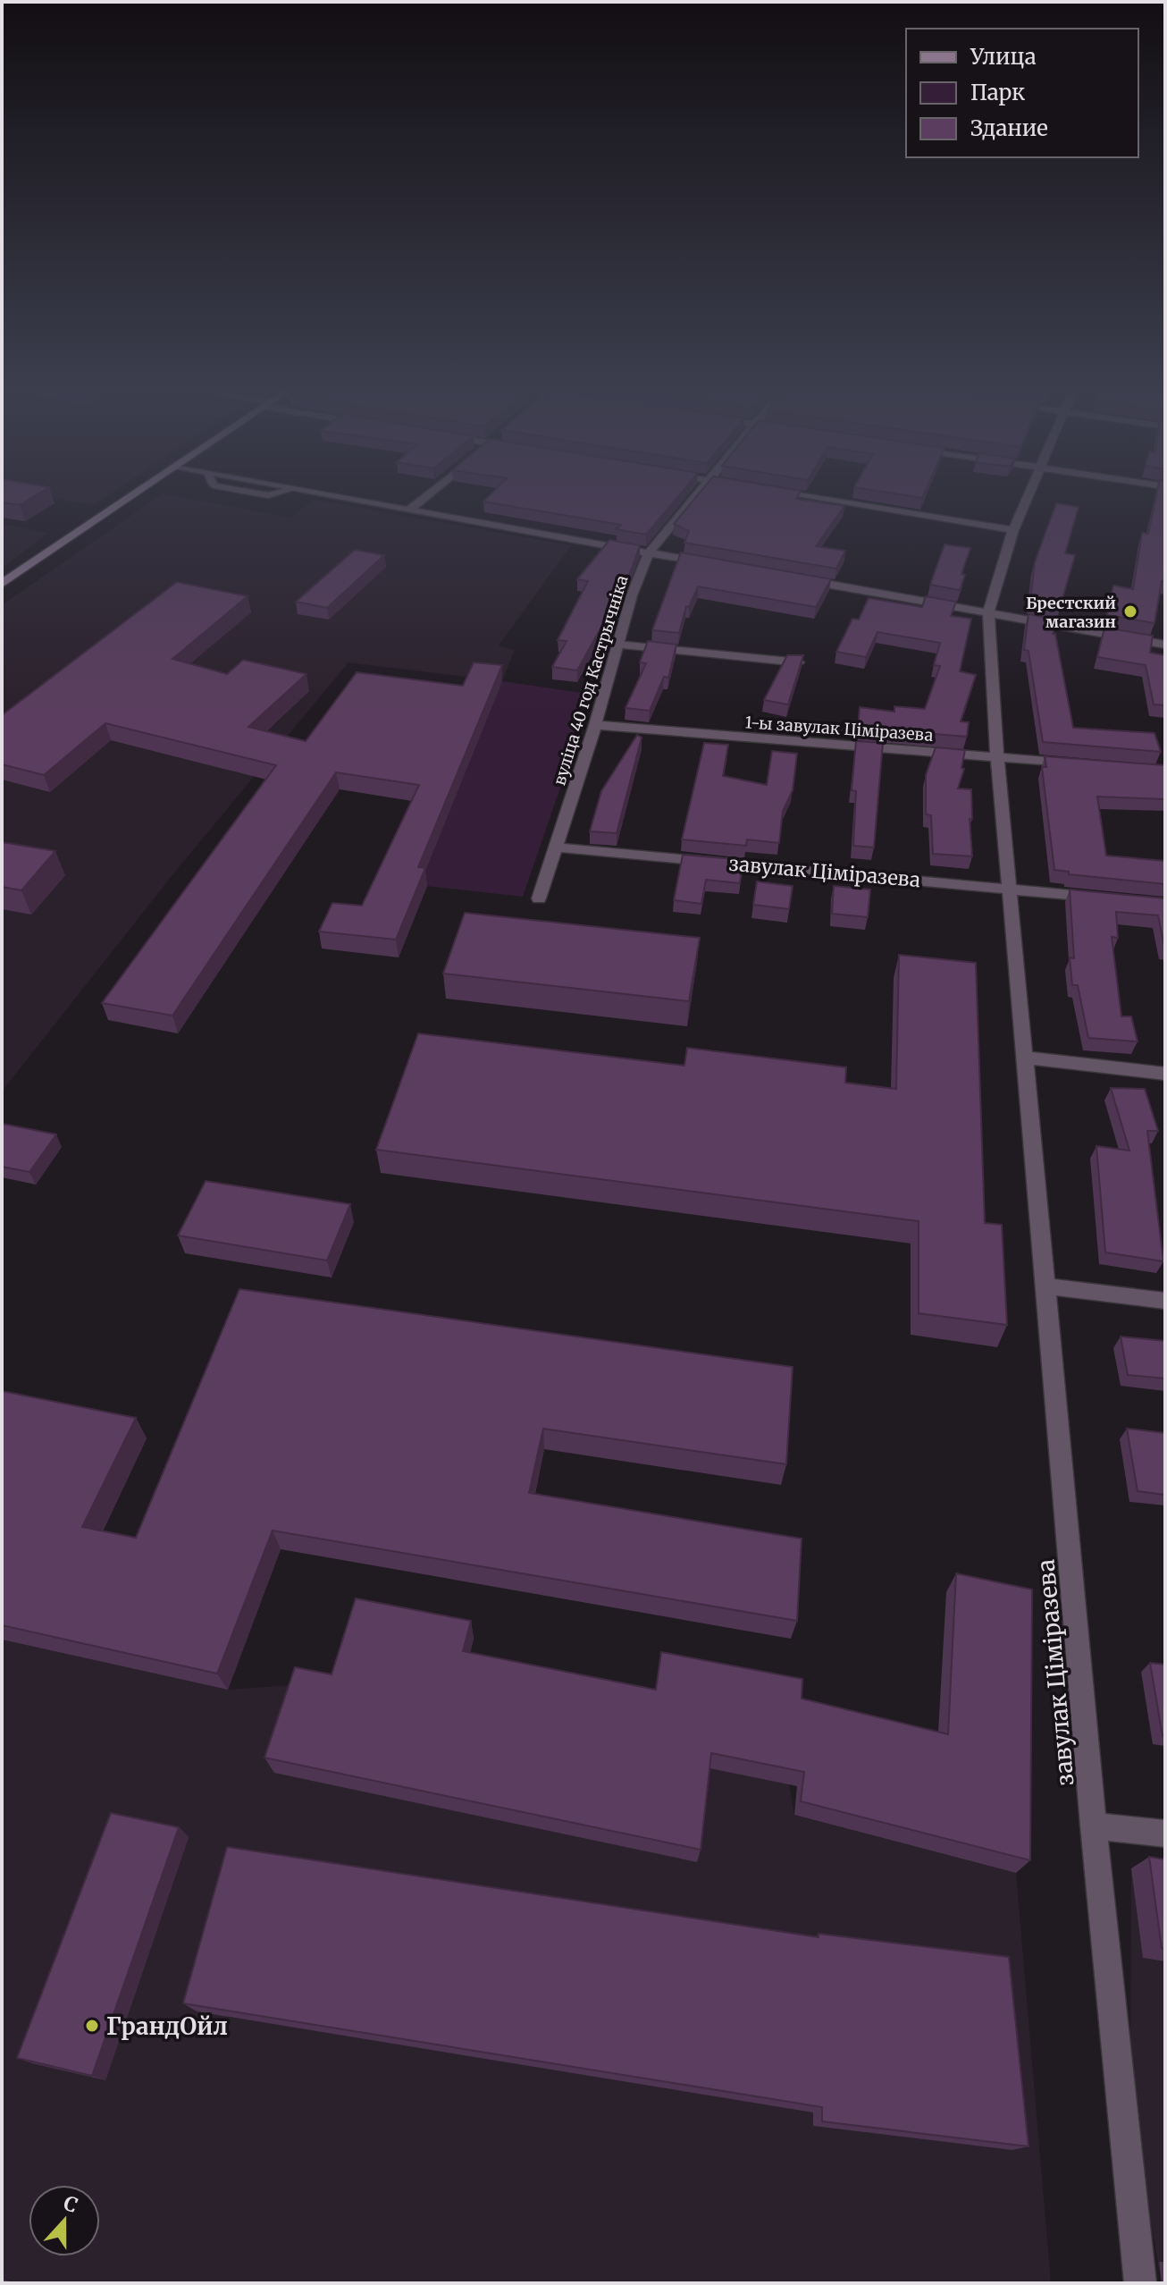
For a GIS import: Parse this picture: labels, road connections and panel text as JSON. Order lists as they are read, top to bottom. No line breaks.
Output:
{"streets":{"street":["вуліца 40 год Кастрычніка","1-ы завулак Ціміразева","завулак Ціміразева"]},"crossings":[["вуліца 40 год Кастрычніка","1-ы завулак Ціміразева"],["вуліца 40 год Кастрычніка","завулак Ціміразева"],["1-ы завулак Ціміразева","завулак Ціміразева"]],"places":["Брестский магазин","ГрандОйл"],"legend":["Улица","Парк","Здание"],"north":"top"}
